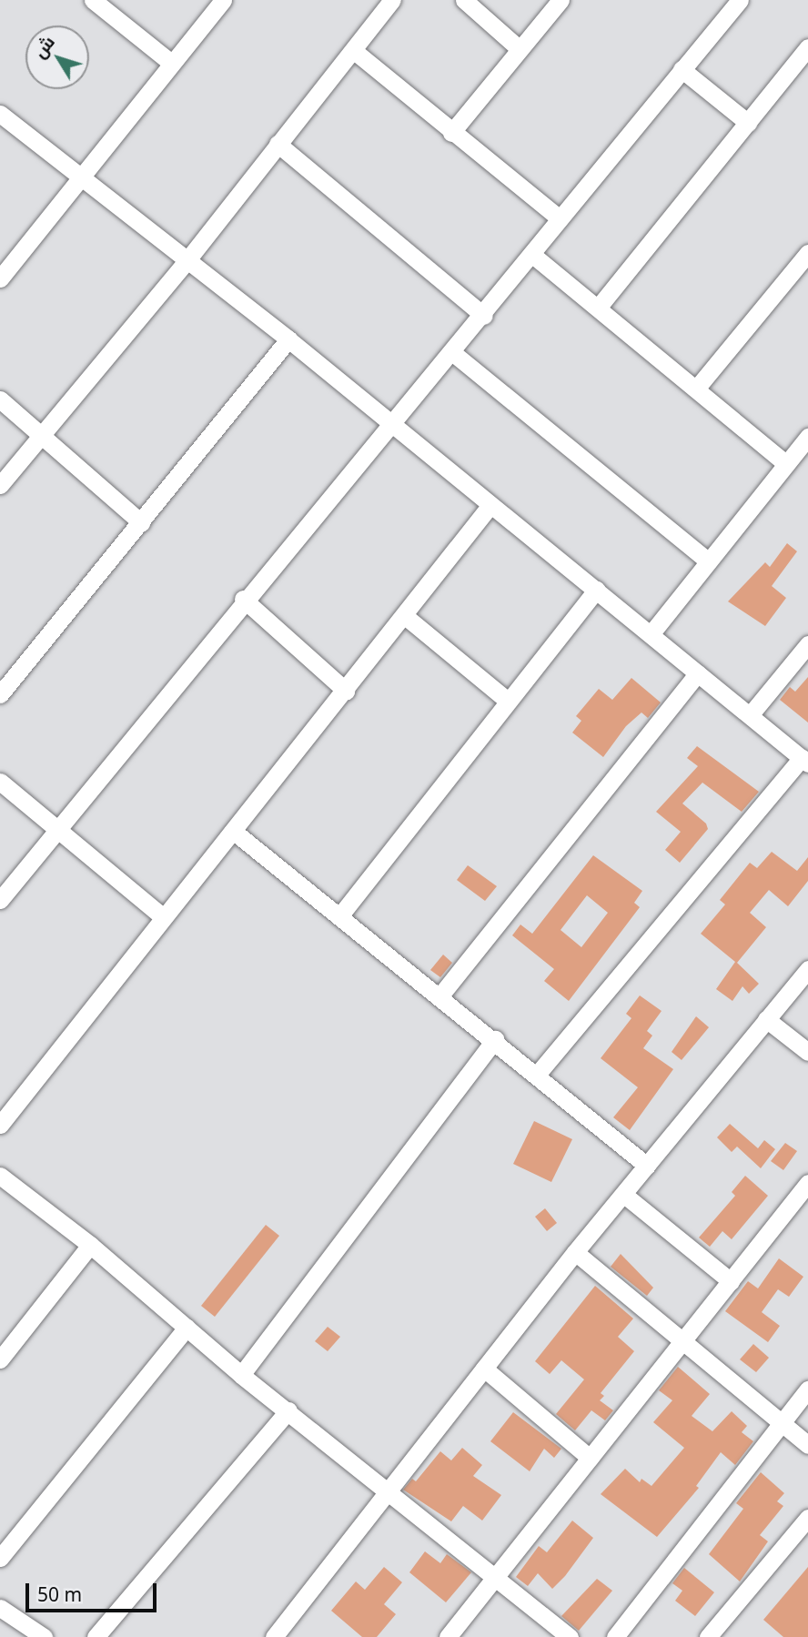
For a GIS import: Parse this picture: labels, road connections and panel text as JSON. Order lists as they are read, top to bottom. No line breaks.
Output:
{"scale_bar":"50 m","north":"top left"}
